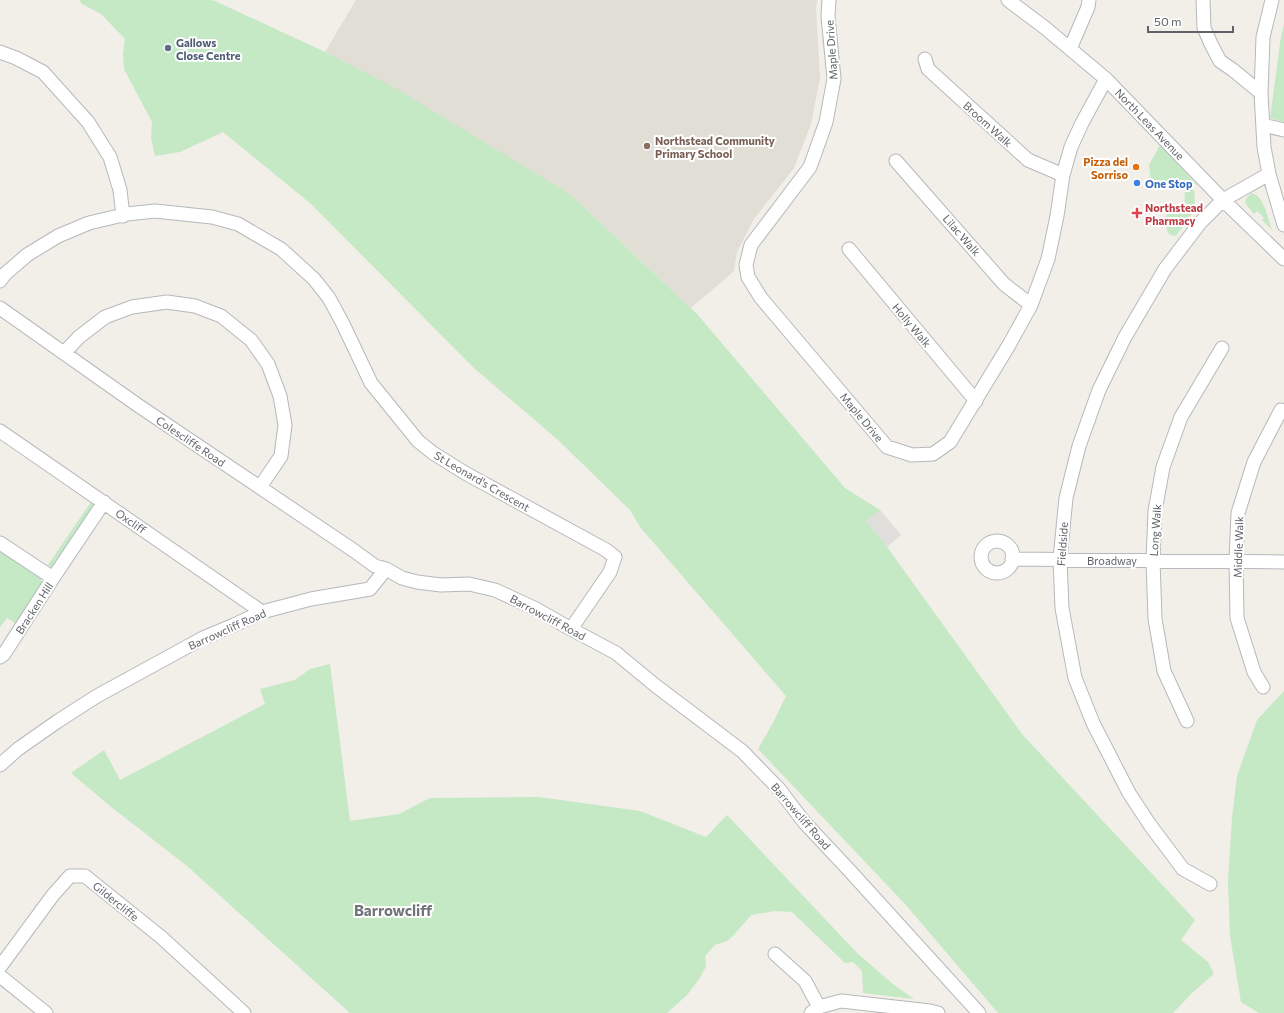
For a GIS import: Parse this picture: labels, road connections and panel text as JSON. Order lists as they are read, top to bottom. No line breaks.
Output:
{"streets":{"street":["Maple Drive","Broom Walk","North Leas Avenue","Lilac Walk","Holly Walk","Colescliffe Road","St Leonard's Crescent","Oxcliff","Long Walk","Fieldside","Middle Walk","Broadway","Bracken Hill","Barrowcliff Road","Gildercliffe"]},"crossings":[["Maple Drive","Broom Walk"],["Maple Drive","North Leas Avenue"],["Maple Drive","Lilac Walk"],["Maple Drive","Holly Walk"],["North Leas Avenue","Fieldside"],["Colescliffe Road","Barrowcliff Road"],["St Leonard's Crescent","Barrowcliff Road"],["Oxcliff","Bracken Hill"],["Oxcliff","Barrowcliff Road"],["Long Walk","Broadway"],["Fieldside","Broadway"],["Middle Walk","Broadway"]],"districts":["Barrowcliff"],"places":{"other":["Gallows Close Centre","Northstead Community Primary School","Pizza del Sorriso","One Stop"],"health":["Northstead Pharmacy"]},"scale_bar":"50 m"}
